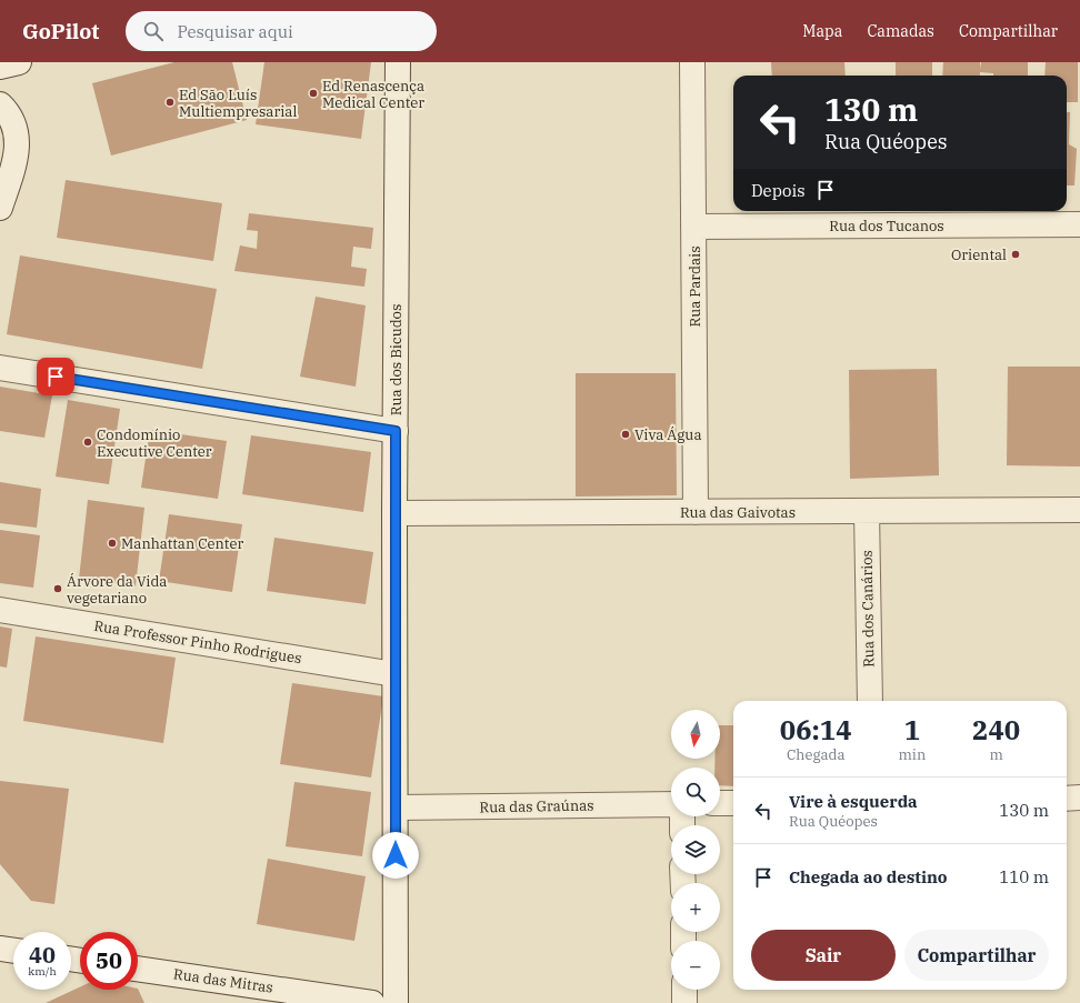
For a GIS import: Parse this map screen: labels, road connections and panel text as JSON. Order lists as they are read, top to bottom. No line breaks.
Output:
{"streets":{"street":["Rua dos Tucanos","Rua Pardais","Rua dos Bicudos","Rua das Gaivotas","Rua dos Canários","Rua Professor Pinho Rodrigues","Rua das Graúnas","Rua das Mitras"]},"crossings":[["Rua dos Tucanos","Rua Pardais"],["Rua Pardais","Rua das Gaivotas"],["Rua dos Bicudos","Rua das Gaivotas"],["Rua dos Bicudos","Rua Professor Pinho Rodrigues"],["Rua dos Bicudos","Rua das Graúnas"],["Rua das Gaivotas","Rua dos Canários"]],"places":["Ed Renascença Medical Center","Ed São Luís Multiempresarial","Oriental","Viva Água","Condomínio Executive Center","Manhattan Center","Árvore da Vida vegetariano"],"north":"bottom","page":{"header":"GoPilot","search":"Pesquisar aqui","nav":["Mapa","Camadas","Compartilhar"],"turn":["130 m","Rua Quéopes"],"then":"Depois","eta":["06:14","Chegada","1","min","240","m"],"map_buttons":["+","−"],"list":[{"name":"Vire à esquerda","note":"Rua Quéopes","value":"130 m"},{"name":"Chegada ao destino","value":"110 m"}],"buttons":["Sair","Compartilhar"],"speed":"40 km/h","limit":"50"}}
